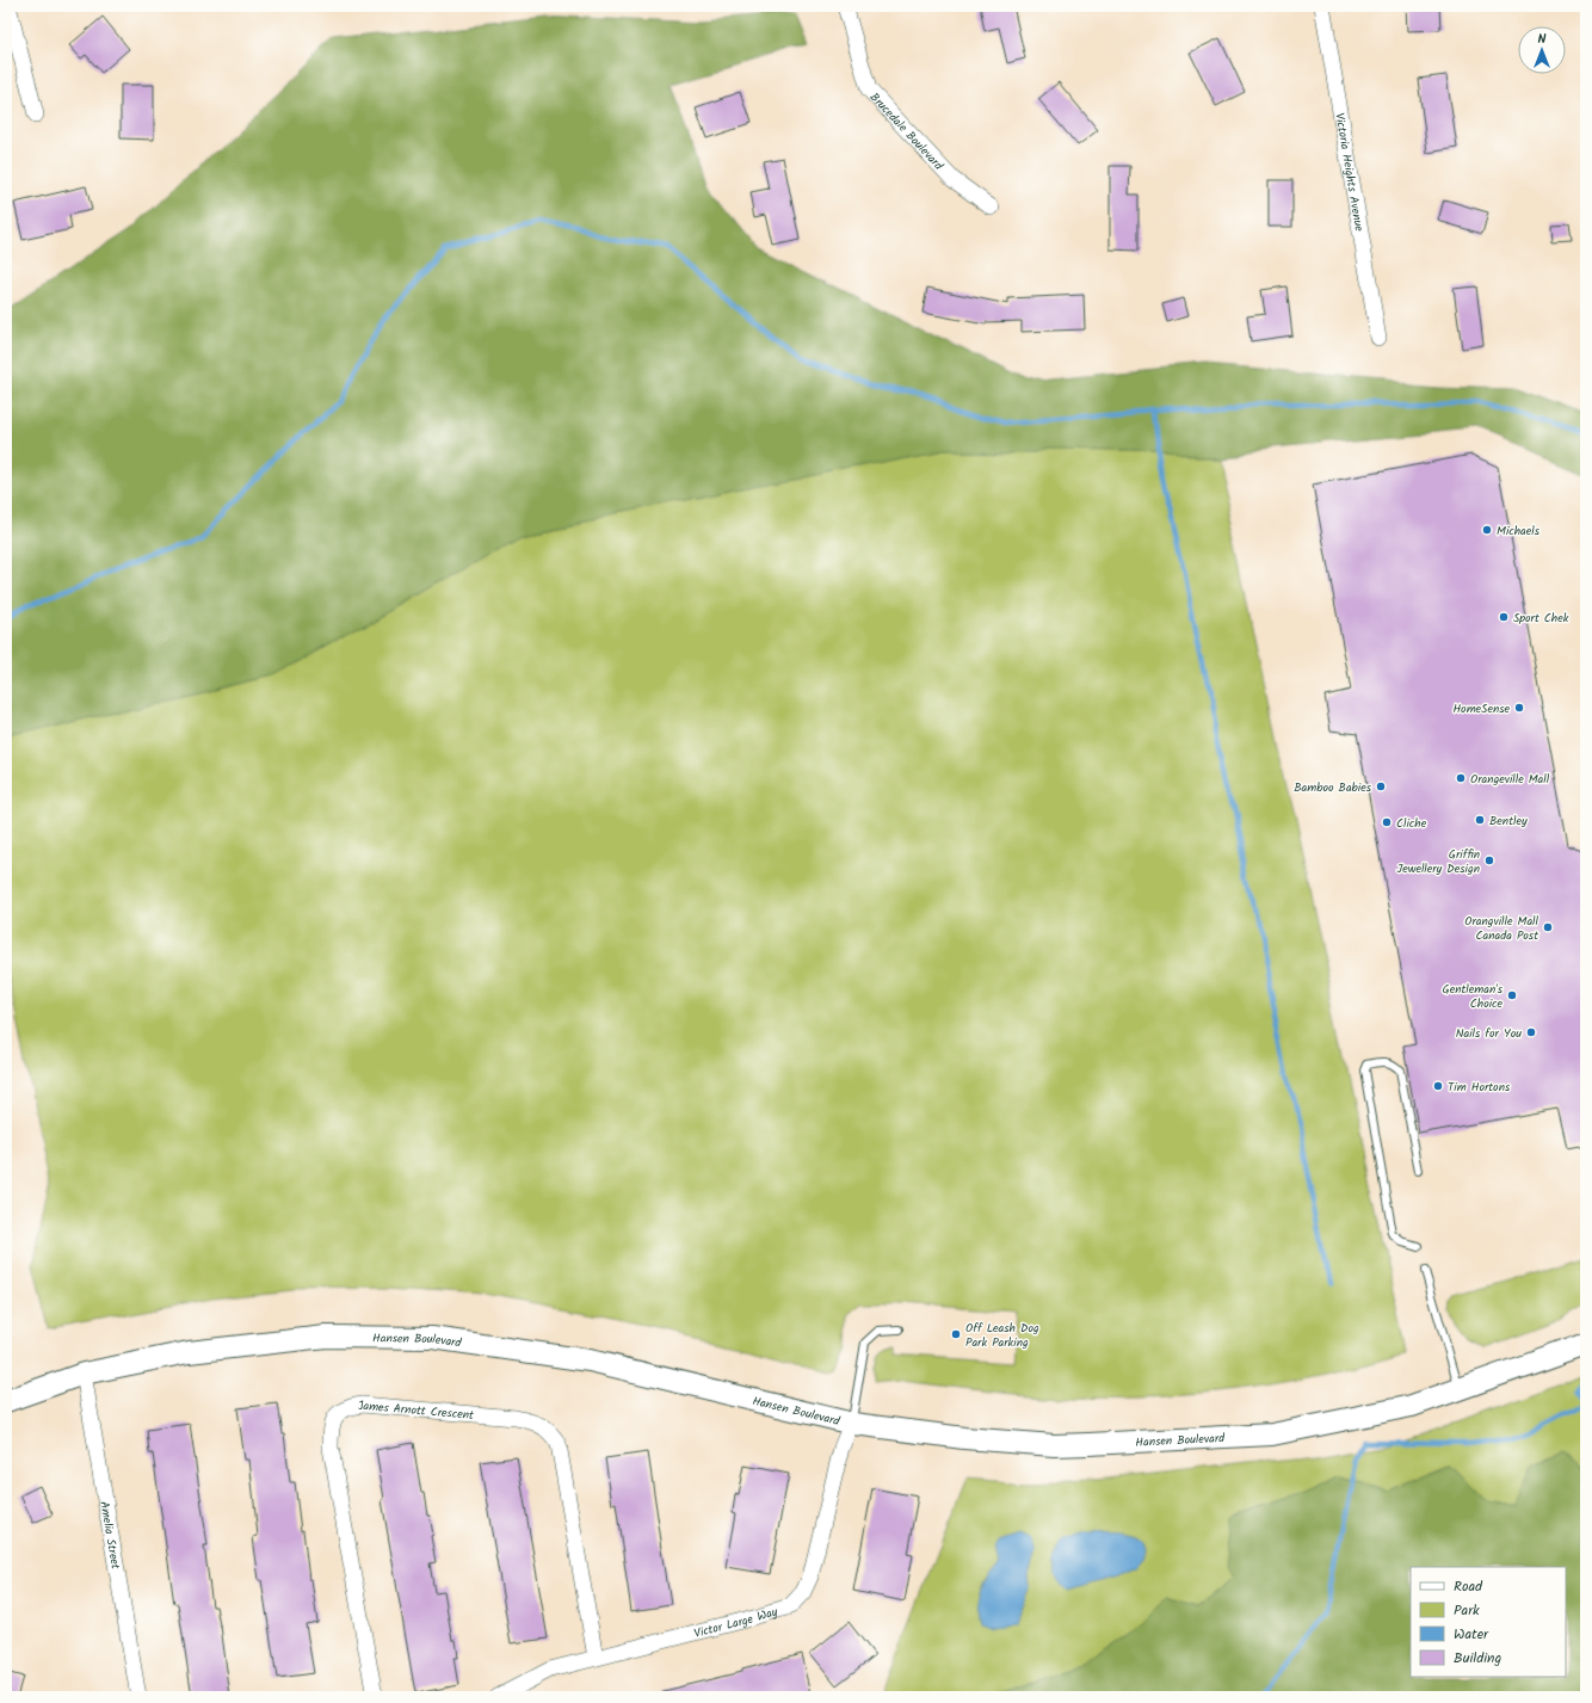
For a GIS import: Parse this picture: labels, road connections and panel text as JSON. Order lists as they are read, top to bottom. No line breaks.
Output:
{"streets":{"street":["Brucedale Boulevard","Victoria Heights Avenue","Hansen Boulevard","James Arnott Crescent","Amelia Street","Victor Large Way"]},"crossings":[["Hansen Boulevard","Amelia Street"],["Hansen Boulevard","Victor Large Way"],["James Arnott Crescent","Victor Large Way"]],"places":["Michaels","Sport Chek","HomeSense","Orangeville Mall","Bamboo Babies","Bentley","Cliche","Griffin Jewellery Design","Orangville Mall Canada Post","Gentleman's Choice","Nails for You","Tim Hortons","Off Leash Dog Park Parking"],"legend":["Road","Park","Water","Building"],"north":"top"}
